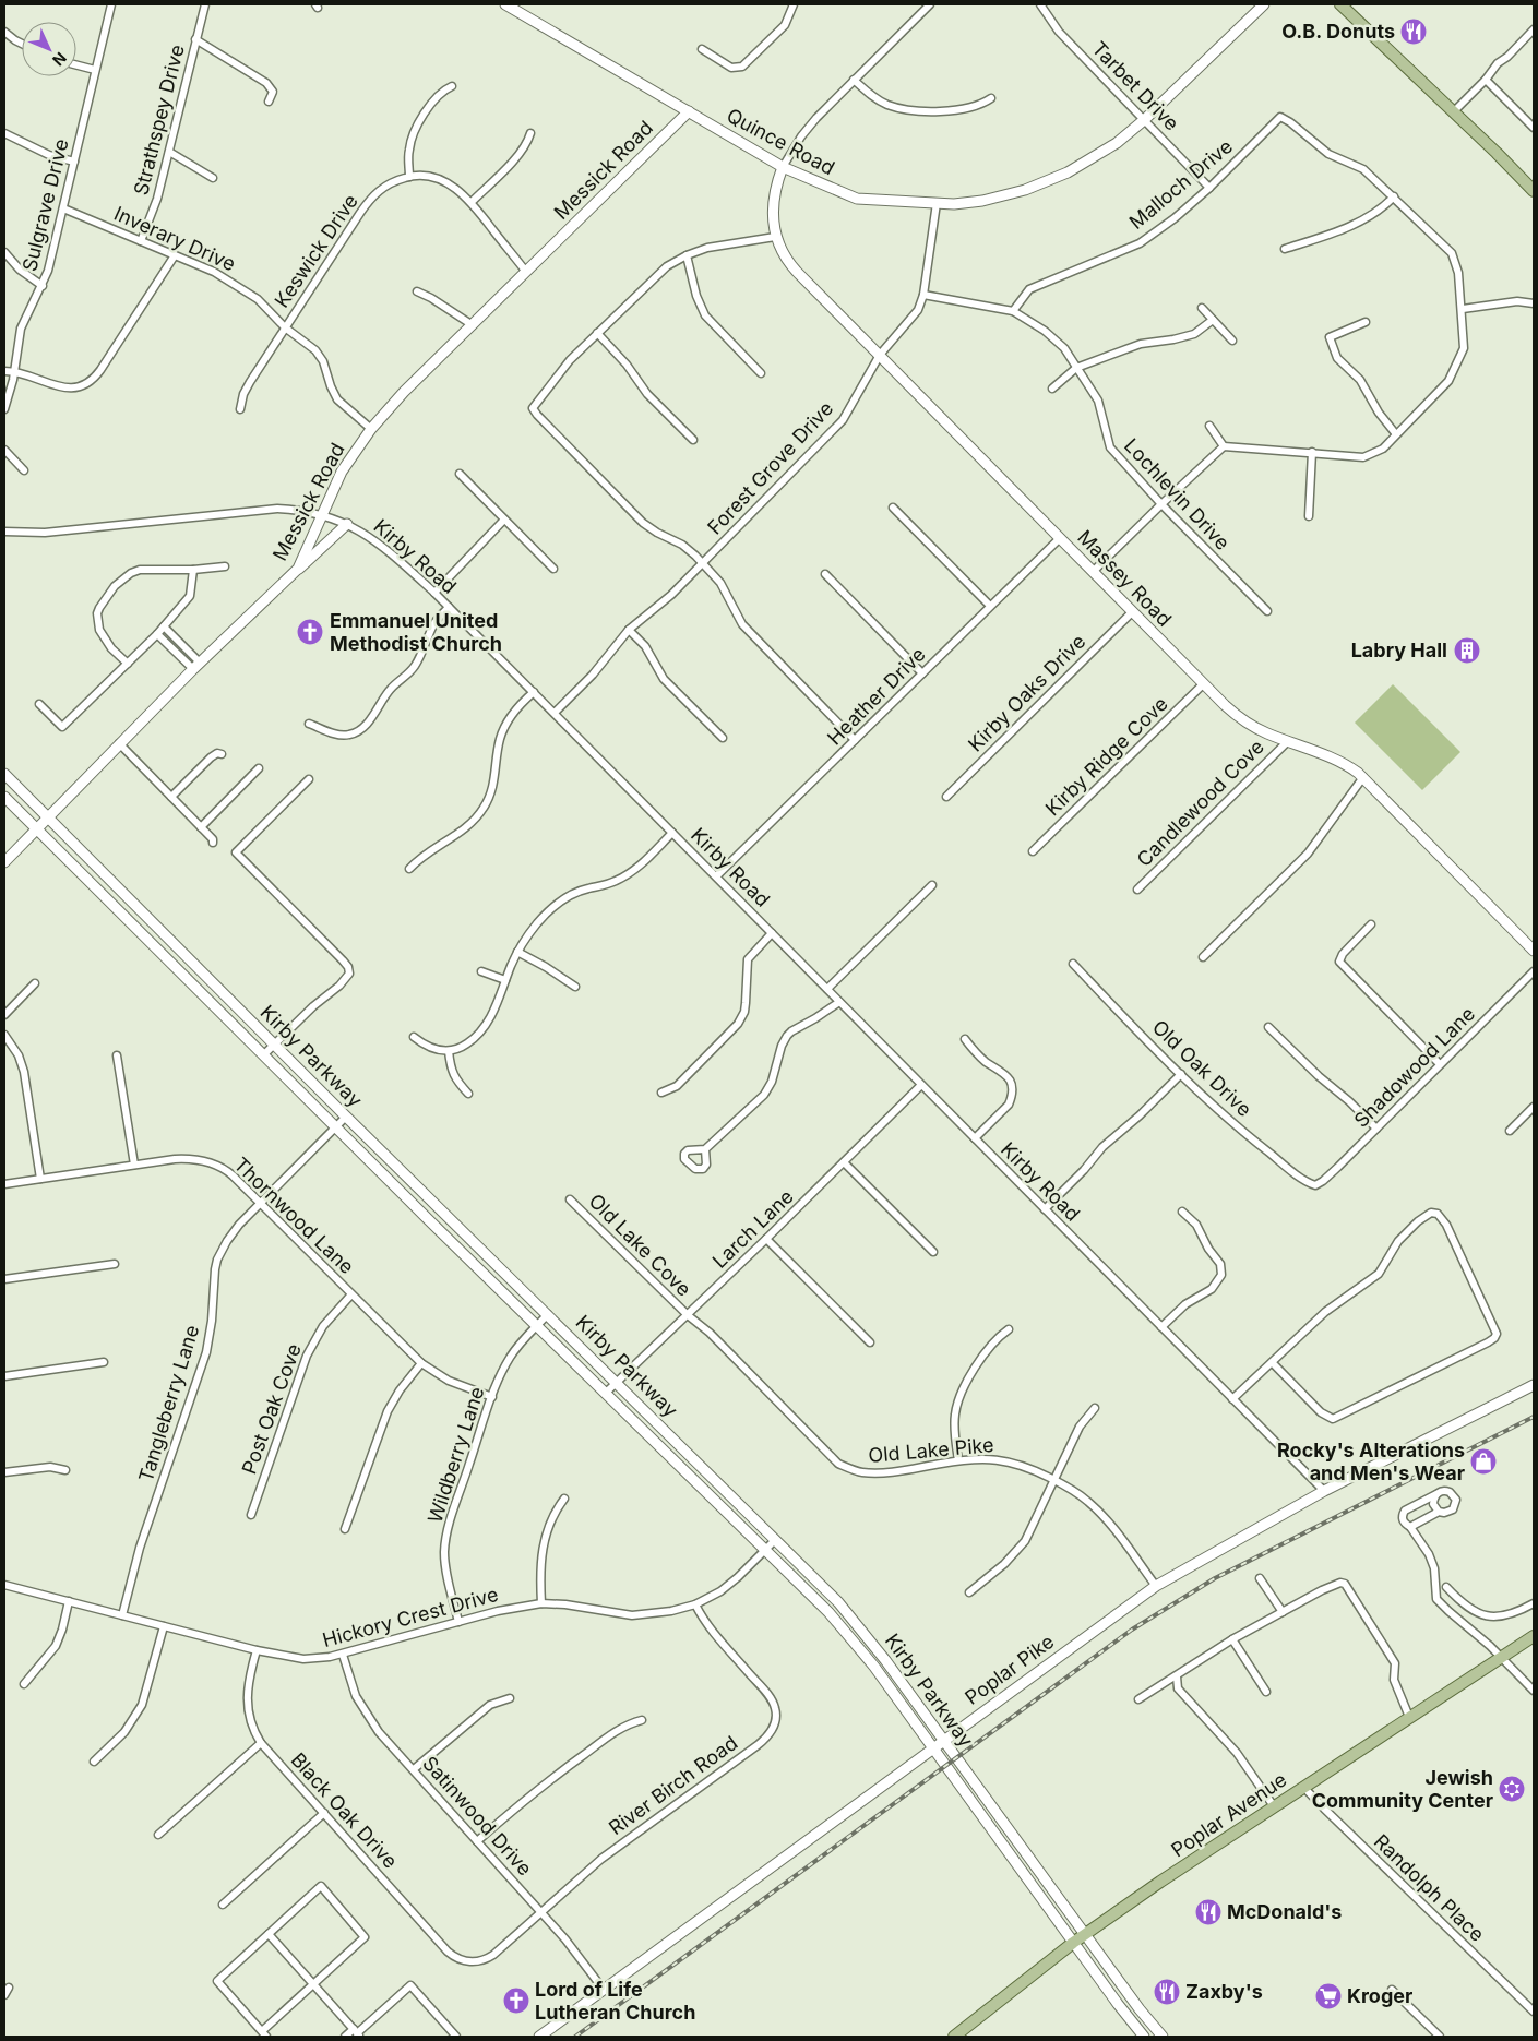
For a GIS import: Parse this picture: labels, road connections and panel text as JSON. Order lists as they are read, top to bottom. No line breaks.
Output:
{"streets":{"main road":["Quince Road","Messick Road","Massey Road","Kirby Parkway","Poplar Pike","Poplar Avenue"],"street":["Tarbet Drive","Strathspey Drive","Malloch Drive","Sulgrave Drive","Inverary Drive","Keswick Drive","Forest Grove Drive","Lochlevin Drive","Kirby Road","Kirby Oaks Drive","Heather Drive","Kirby Ridge Cove","Candlewood Cove","Shadowood Lane","Old Oak Drive","Thornwood Lane","Larch Lane","Old Lake Cove","Tangleberry Lane","Post Oak Cove","Old Lake Pike","Wildberry Lane","Hickory Crest Drive","River Birch Road","Black Oak Drive","Satinwood Drive","Randolph Place"]},"crossings":[["Tarbet Drive","Quince Road"],["Tarbet Drive","Malloch Drive"],["Strathspey Drive","Inverary Drive"],["Quince Road","Messick Road"],["Quince Road","Forest Grove Drive"],["Quince Road","Massey Road"],["Messick Road","Inverary Drive"],["Messick Road","Keswick Drive"],["Messick Road","Kirby Road"],["Messick Road","Kirby Parkway"],["Malloch Drive","Lochlevin Drive"],["Sulgrave Drive","Inverary Drive"],["Inverary Drive","Keswick Drive"],["Forest Grove Drive","Lochlevin Drive"],["Forest Grove Drive","Kirby Road"],["Forest Grove Drive","Massey Road"],["Kirby Road","Heather Drive"],["Kirby Road","Larch Lane"],["Kirby Road","Poplar Pike"],["Massey Road","Kirby Oaks Drive"],["Massey Road","Heather Drive"],["Massey Road","Kirby Ridge Cove"],["Massey Road","Candlewood Cove"],["Kirby Parkway","Larch Lane"],["Kirby Parkway","Tangleberry Lane"],["Kirby Parkway","Wildberry Lane"],["Kirby Parkway","Hickory Crest Drive"],["Kirby Parkway","Poplar Pike"],["Kirby Parkway","Poplar Avenue"],["Shadowood Lane","Old Oak Drive"],["Thornwood Lane","Tangleberry Lane"],["Thornwood Lane","Post Oak Cove"],["Thornwood Lane","Wildberry Lane"],["Larch Lane","Old Lake Cove"],["Larch Lane","Old Lake Pike"],["Old Lake Cove","Old Lake Pike"],["Tangleberry Lane","Hickory Crest Drive"],["Old Lake Pike","Poplar Pike"],["Wildberry Lane","Hickory Crest Drive"],["Hickory Crest Drive","River Birch Road"],["Hickory Crest Drive","Black Oak Drive"],["Hickory Crest Drive","Satinwood Drive"],["Poplar Pike","Satinwood Drive"],["River Birch Road","Black Oak Drive"],["River Birch Road","Satinwood Drive"],["Poplar Avenue","Randolph Place"]],"places":{"restaurant":["O.B. Donuts","McDonald's","Zaxby's"],"church":["Emmanuel United Methodist Church","Lord of Life Lutheran Church"],"building":["Labry Hall"],"shop":["Rocky's Alterations and Men's Wear"],"synagogue":["Jewish Community Center"],"supermarket":["Kroger"]},"north":"bottom right"}
